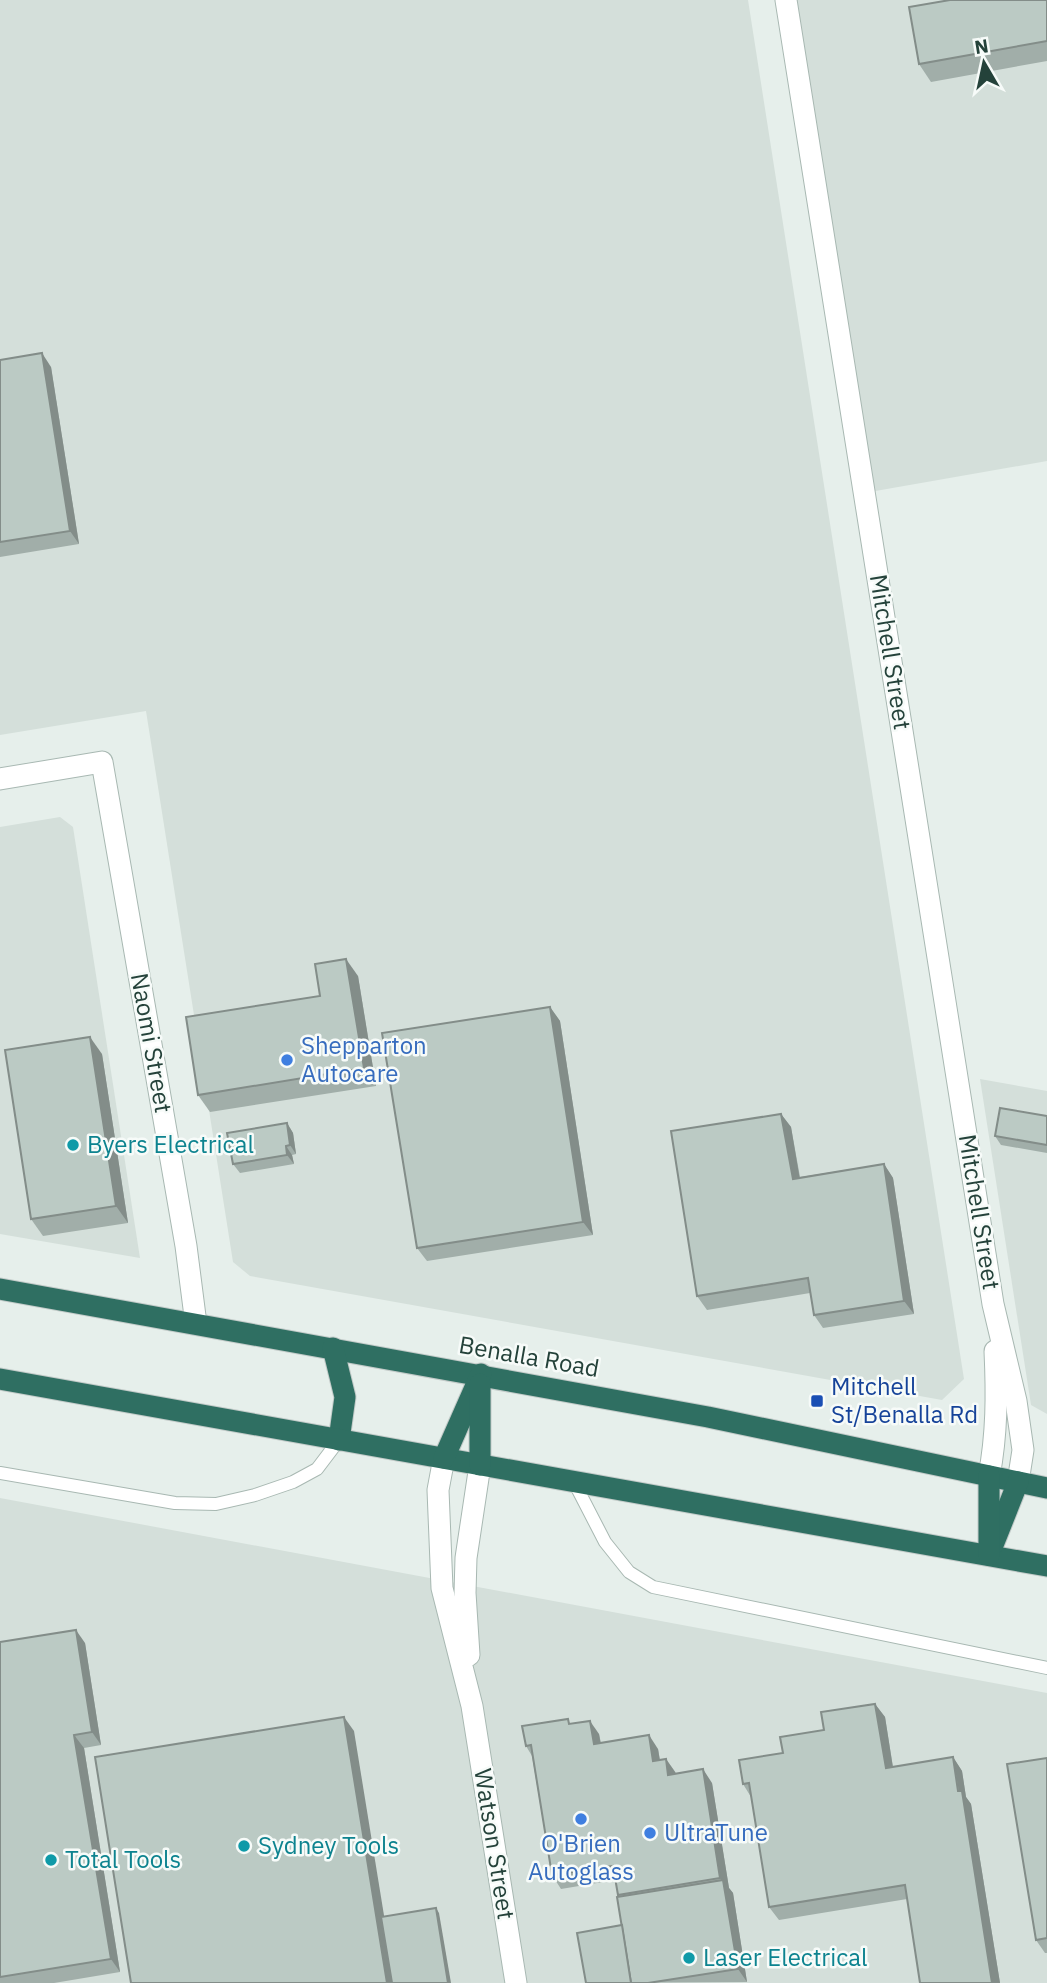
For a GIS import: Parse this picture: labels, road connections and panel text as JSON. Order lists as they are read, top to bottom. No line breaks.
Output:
{"streets":{"highway":["Benalla Road"],"street":["Mitchell Street","Naomi Street","Watson Street"]},"crossings":[["Mitchell Street","Benalla Road"],["Naomi Street","Benalla Road"]],"places":{"other":["Shepparton Autocare","Byers Electrical","O'Brien Autoglass","UltraTune","Sydney Tools","Total Tools","Laser Electrical"],"transit":["Mitchell St/Benalla Rd"]},"north":"top"}
